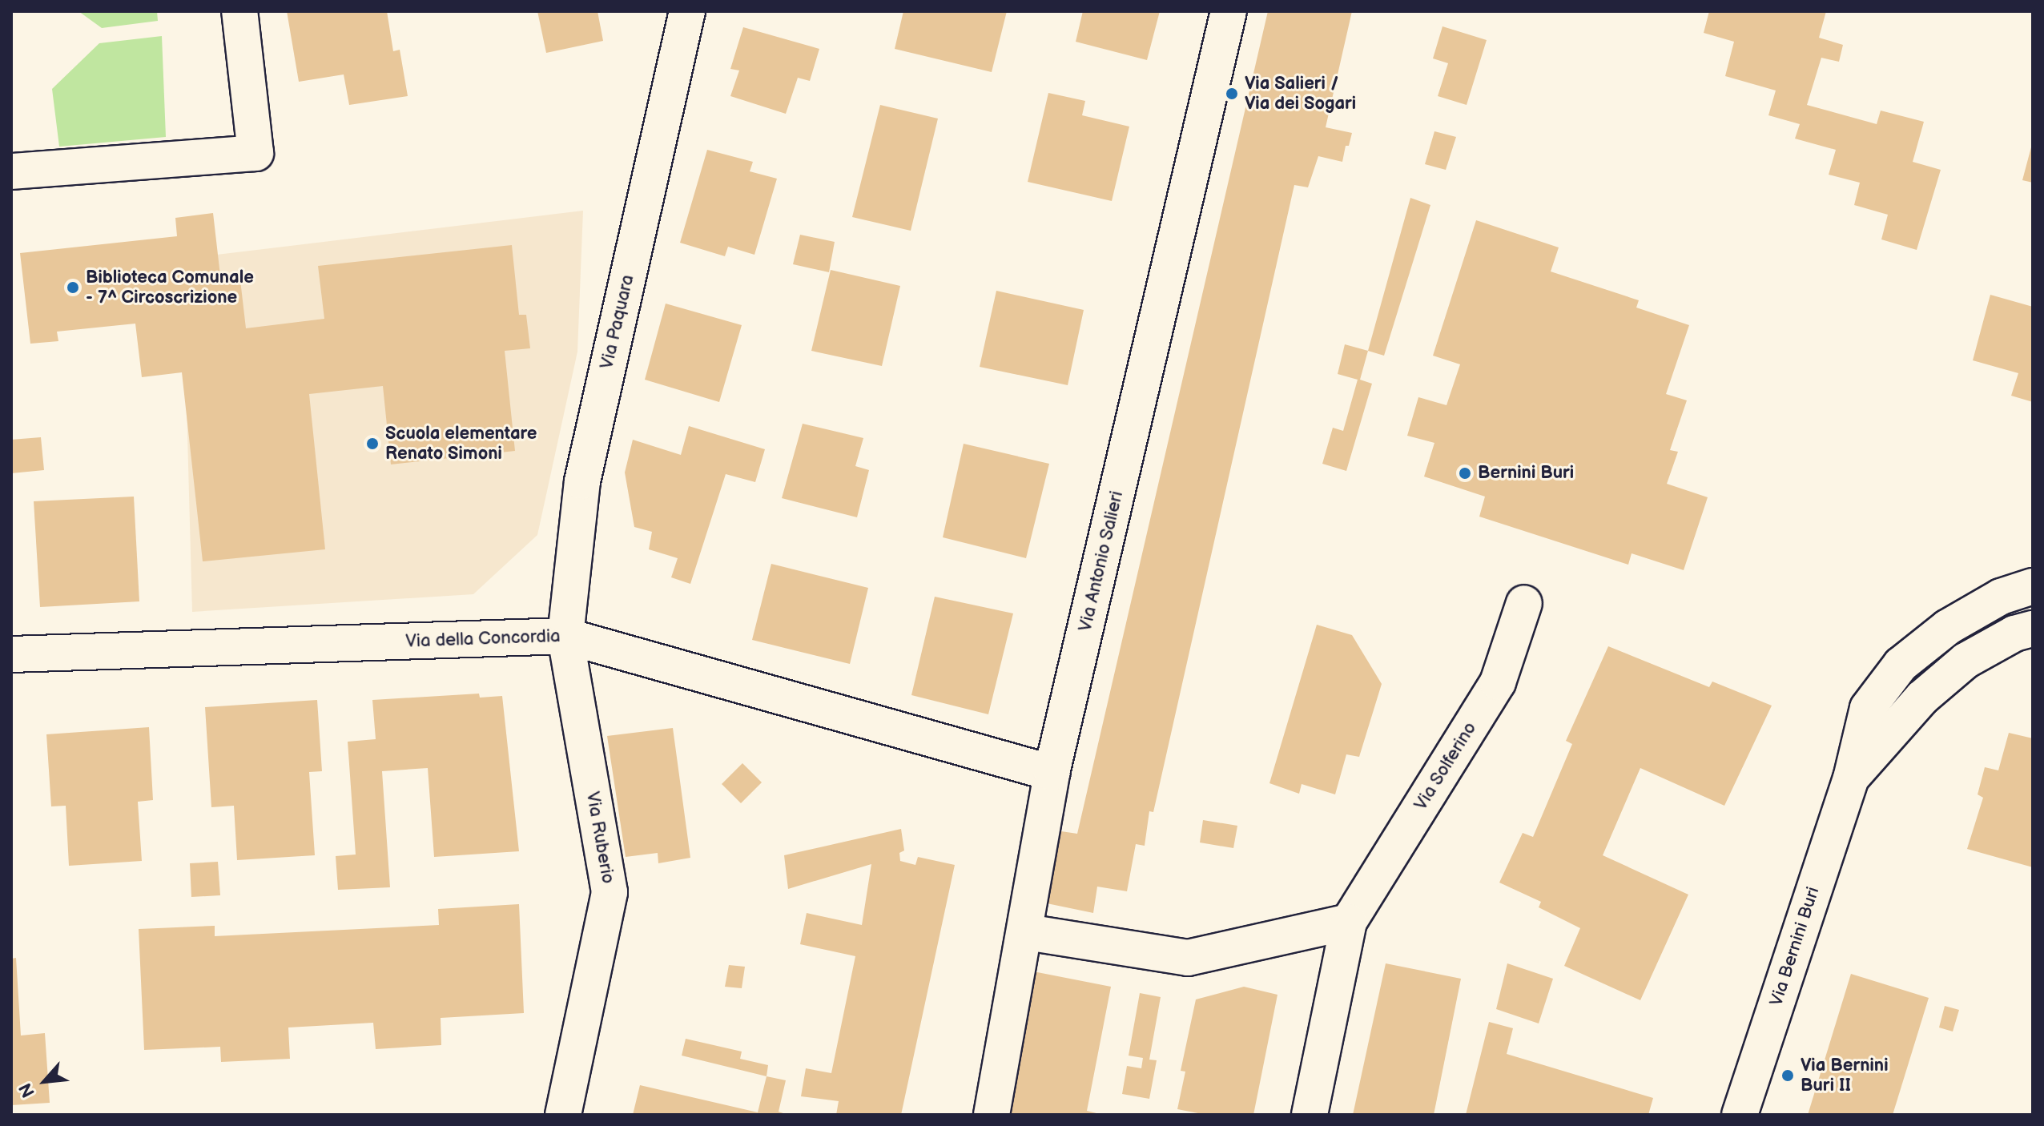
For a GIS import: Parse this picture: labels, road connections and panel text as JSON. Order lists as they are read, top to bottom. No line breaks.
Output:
{"streets":{"street":["Via Paquara","Via Antonio Salieri","Via della Concordia","Via Solferino","Via Ruberio","Via Bernini Buri"]},"crossings":[["Via Paquara","Via della Concordia"],["Via Paquara","Via Ruberio"],["Via Antonio Salieri","Via della Concordia"],["Via della Concordia","Via Ruberio"]],"places":["Via Salieri / Via dei Sogari","Biblioteca Comunale - 7^ Circoscrizione","Scuola elementare Renato Simoni","Bernini Buri","Via Bernini Buri II"],"north":"bottom left"}
